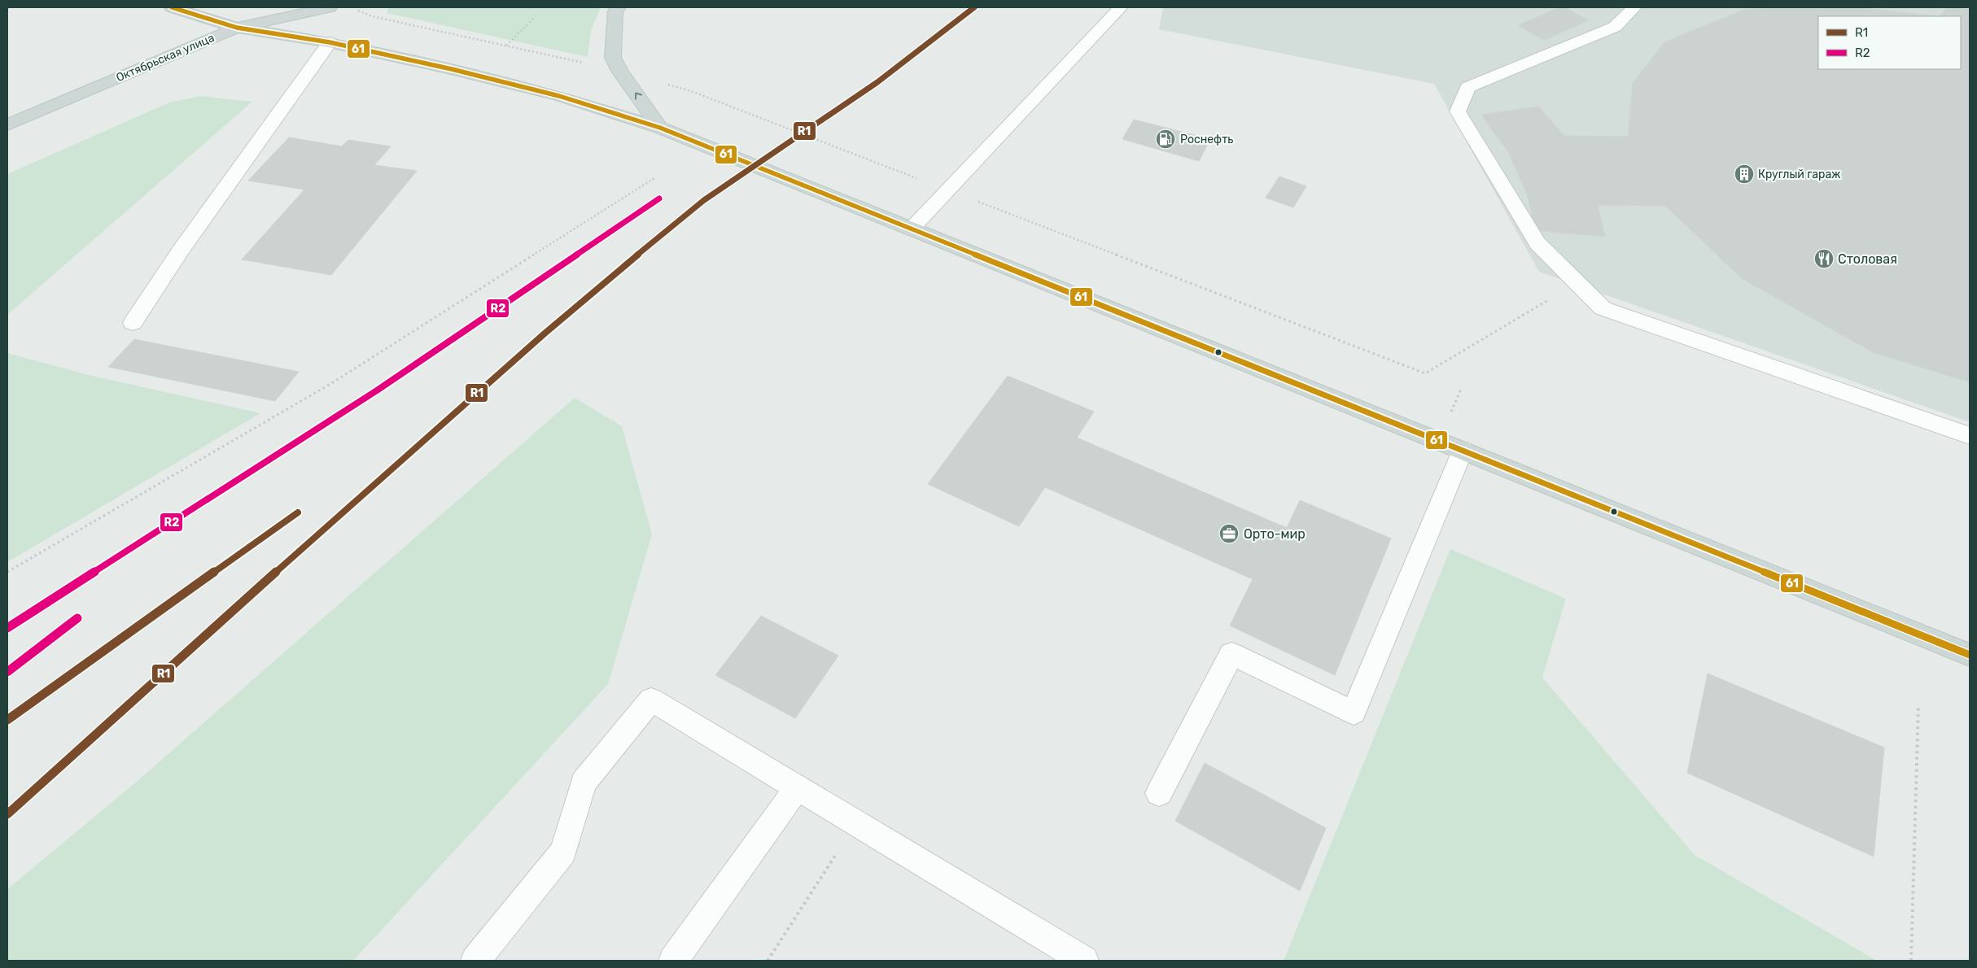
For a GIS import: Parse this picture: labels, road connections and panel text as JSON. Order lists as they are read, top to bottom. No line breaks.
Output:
{"streets":{"main road":["Октябрьская улица"]},"places":{"fuel station":["Роснефть"],"building":["Круглый гараж"],"restaurant":["Столовая"],"office":["Орто-мир"]},"lines":["transit line R1","transit line 61","transit line R2"],"legend":["R1","R2"]}
